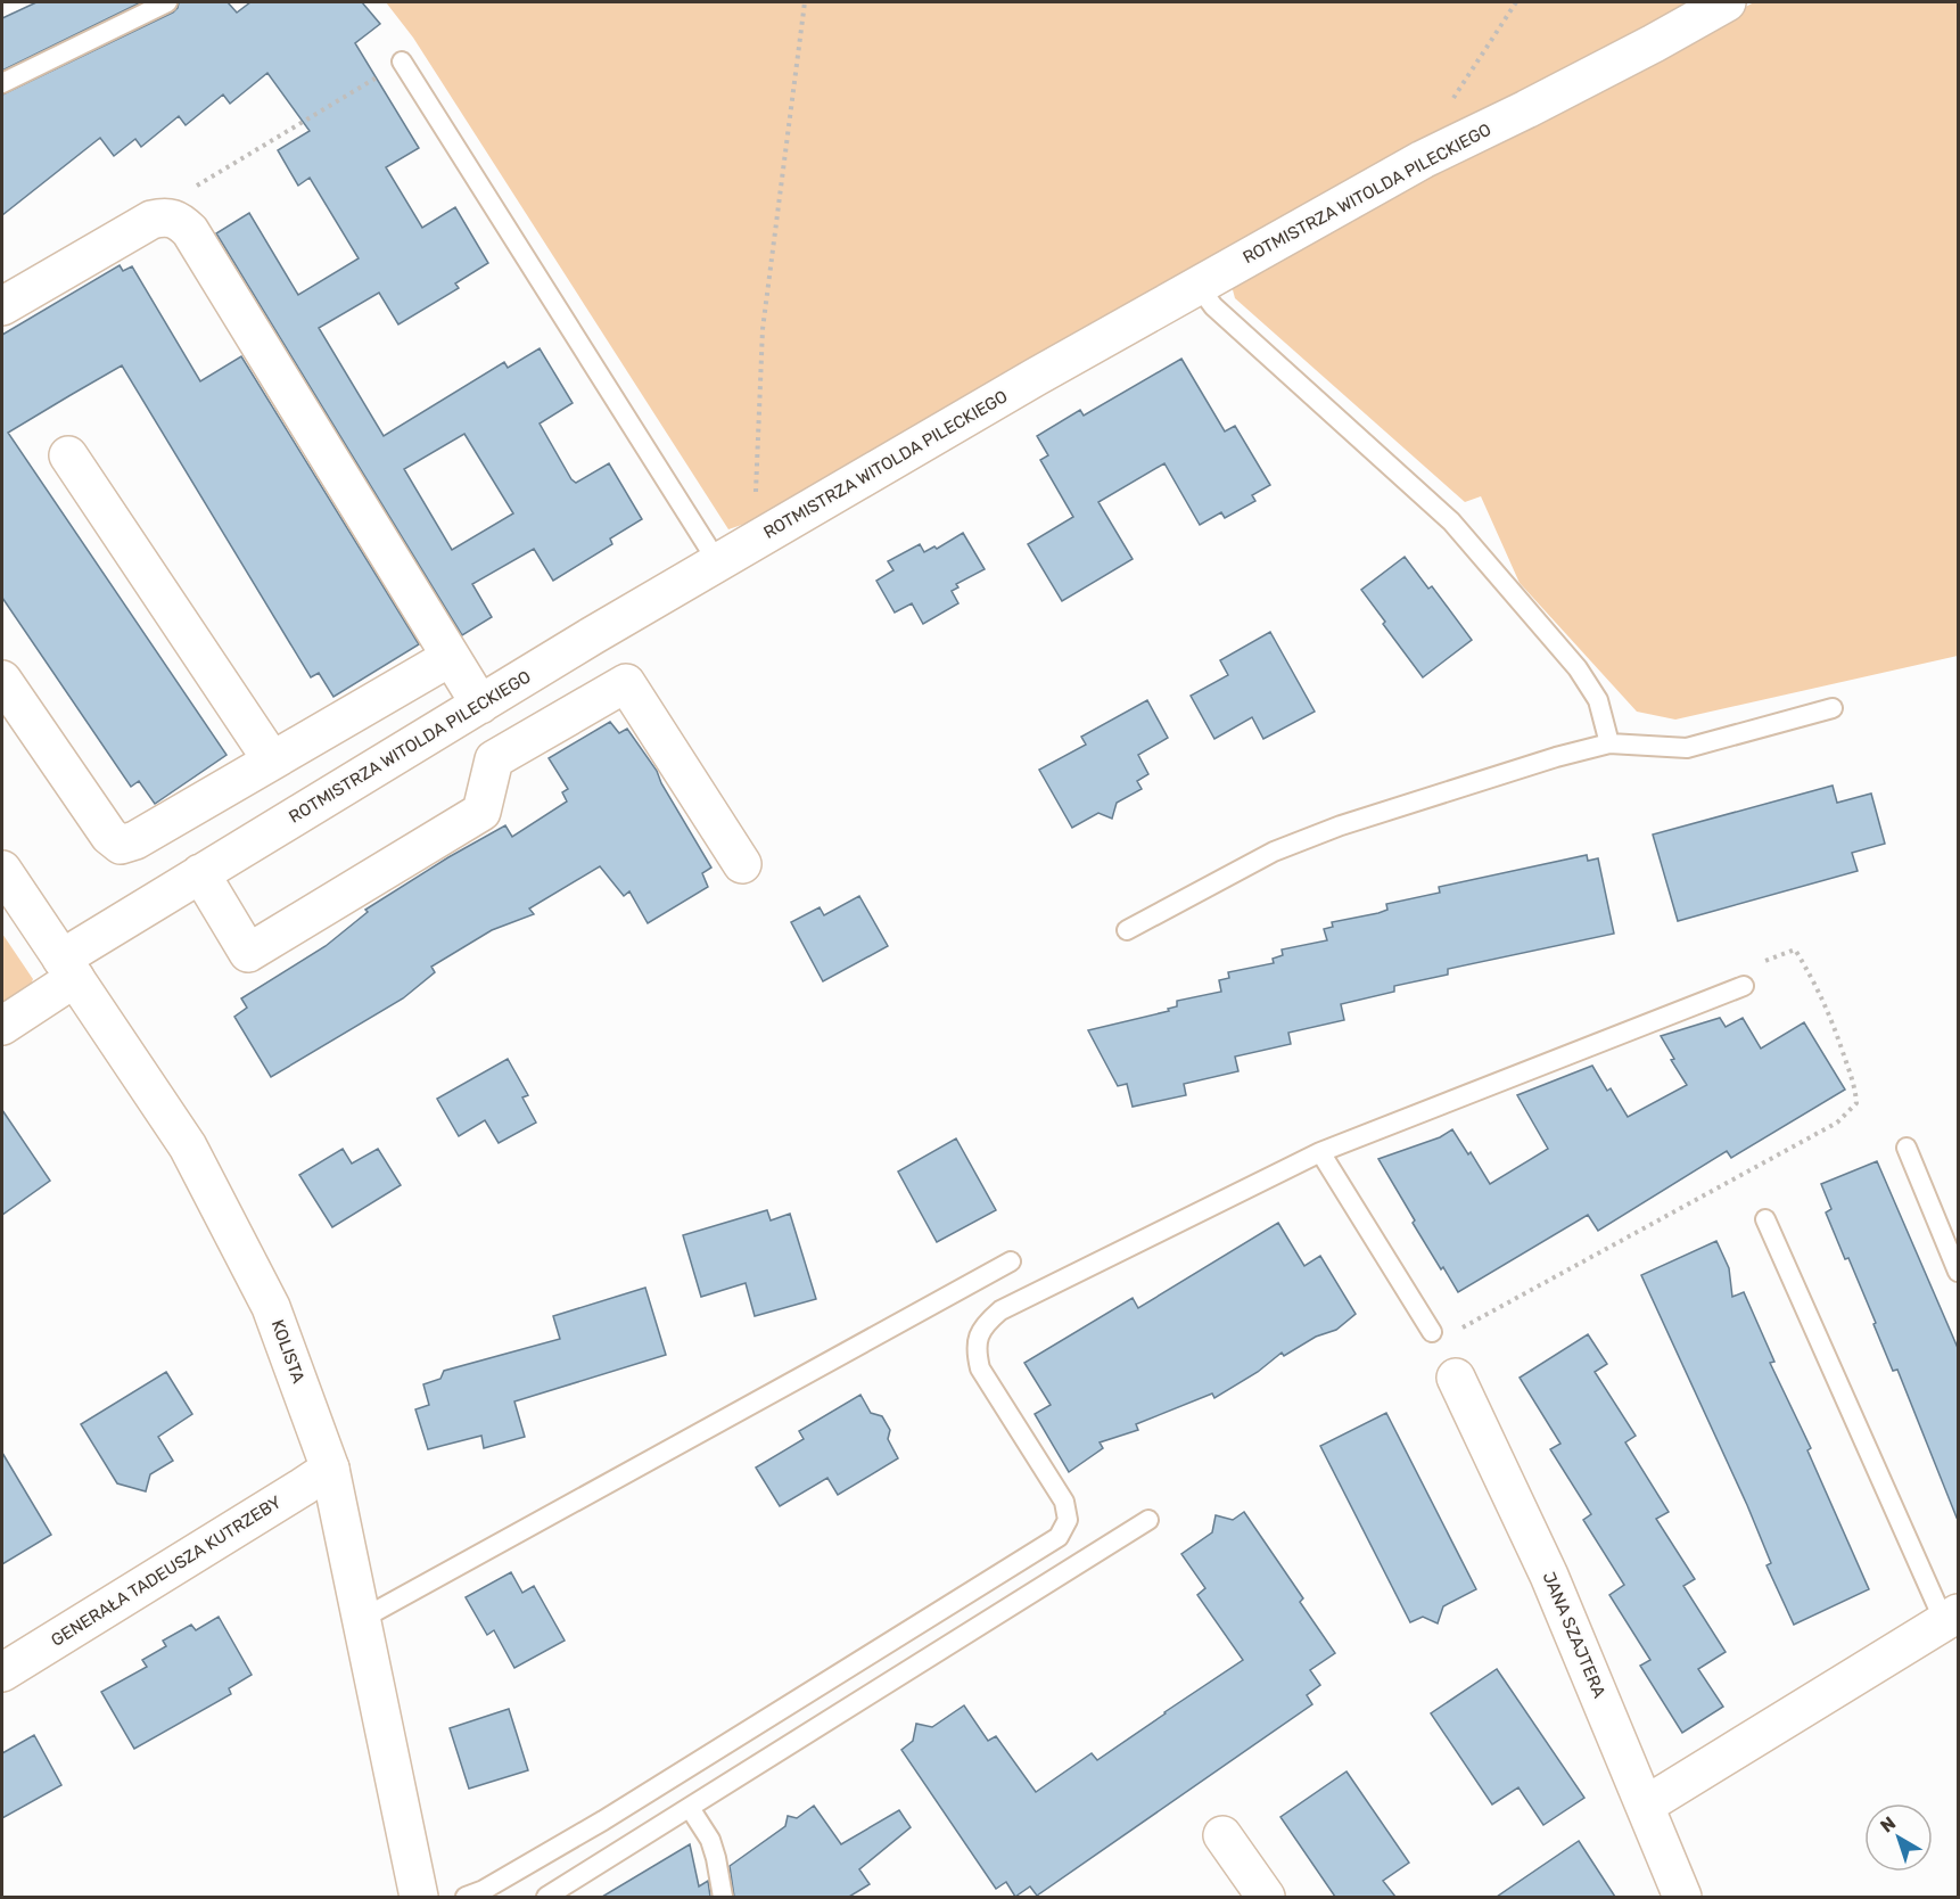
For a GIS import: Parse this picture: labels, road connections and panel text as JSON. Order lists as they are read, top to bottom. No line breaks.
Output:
{"streets":{"street":["ROTMISTRZA WITOLDA PILECKIEGO","KOLISTA","GENERAŁA TADEUSZA KUTRZEBY","JANA SZAJTERA"]},"crossings":[["ROTMISTRZA WITOLDA PILECKIEGO","KOLISTA"],["KOLISTA","GENERAŁA TADEUSZA KUTRZEBY"]],"north":"top left"}
